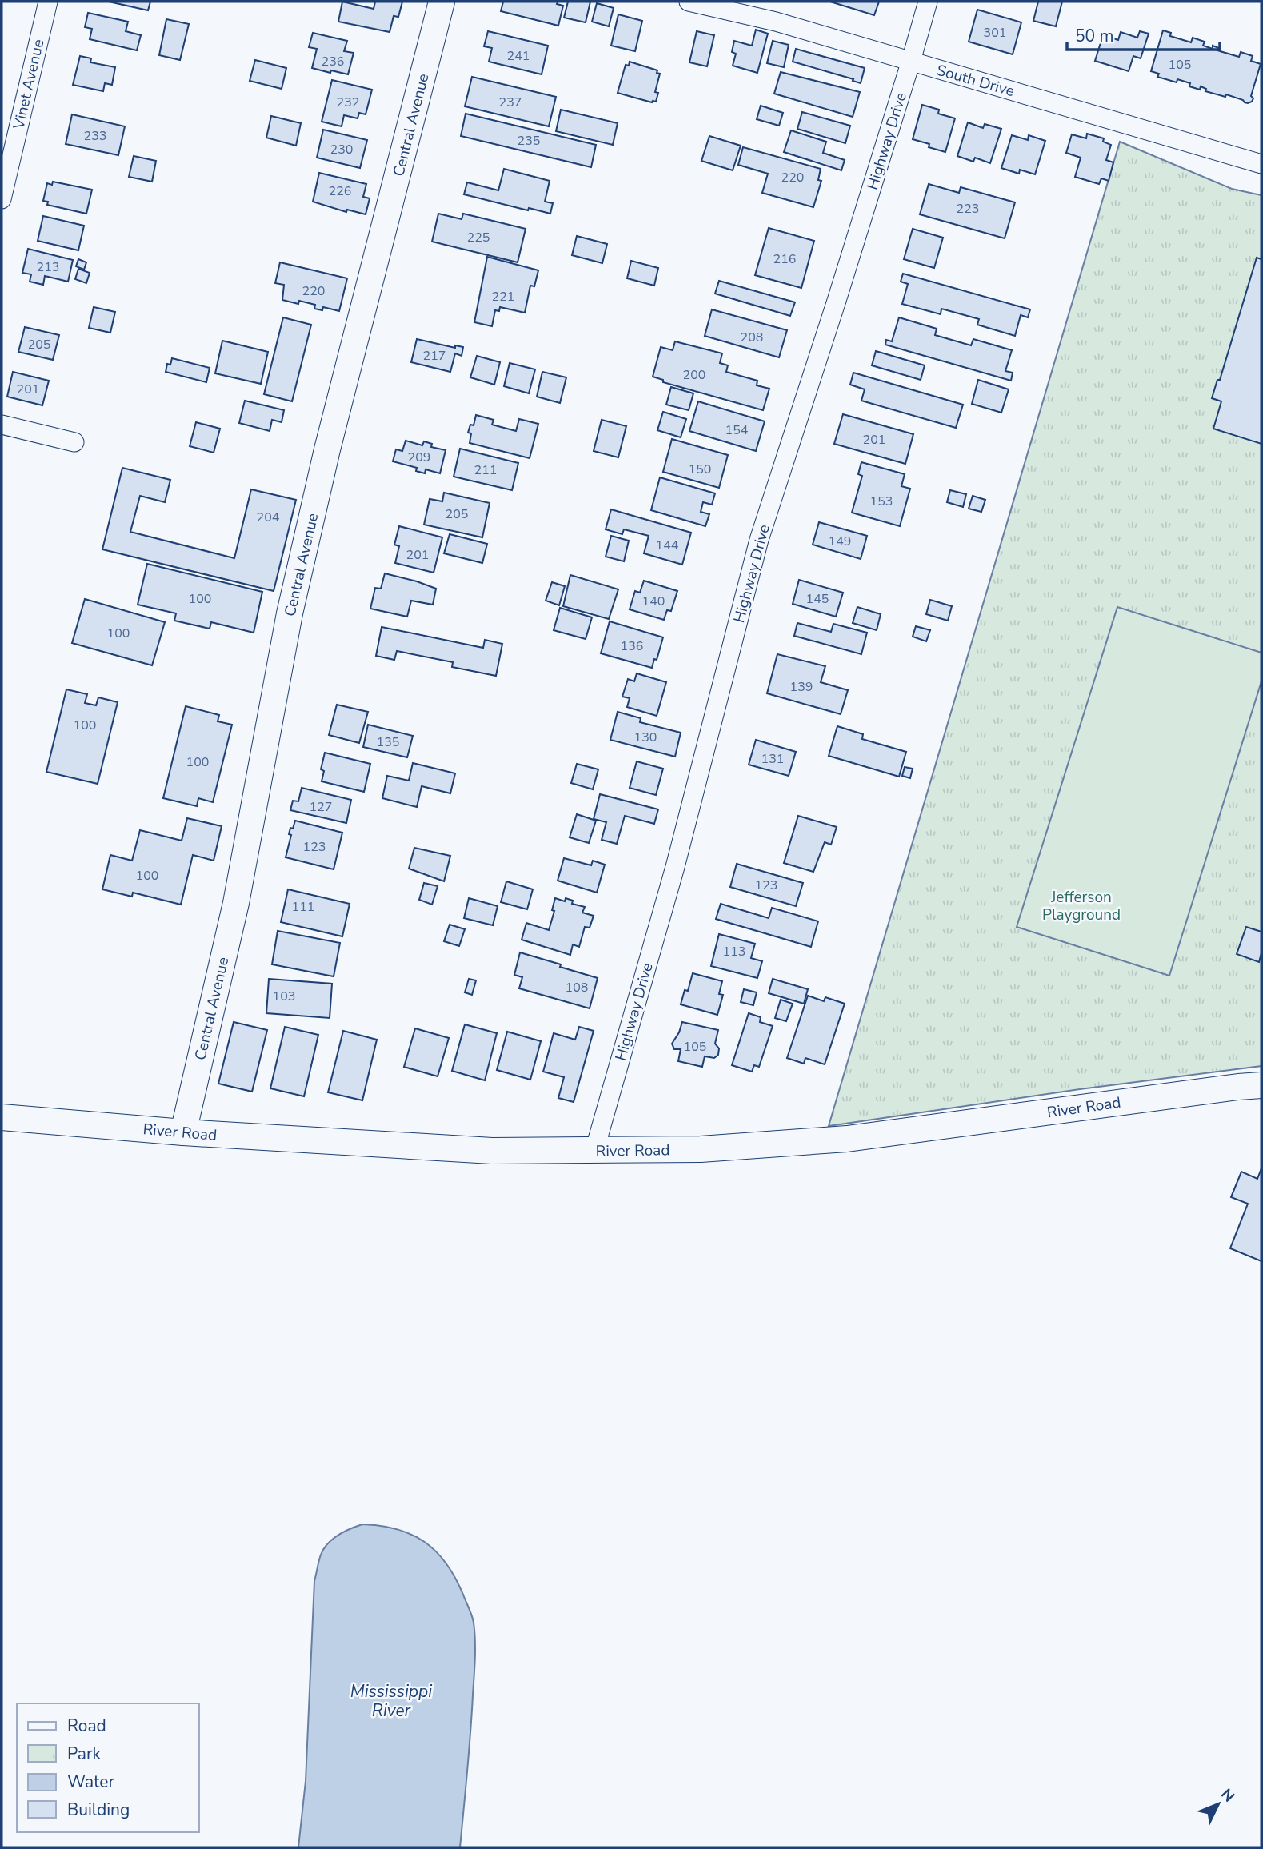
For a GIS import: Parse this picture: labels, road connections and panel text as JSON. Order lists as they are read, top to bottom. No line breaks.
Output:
{"streets":{"main road":["Central Avenue","River Road"],"street":["South Drive","Vinet Avenue","Highway Drive"]},"crossings":[["South Drive","Highway Drive"],["Central Avenue","River Road"],["Highway Drive","River Road"]],"water":["Mississippi River"],"parks":["Jefferson Playground"],"house_numbers":["301","241","236","105","232","237","233","235","230","220","226","223","225","216","213","220","221","208","205","217","200","201","154","201","209","150","211","153","205","204","149","144","201","100","145","140","100","136","139","100","130","135","131","100","127","123","100","123","111","113","108","103","105"],"legend":["Road","Park","Water","Building"],"scale_bar":"50 m","north":"top right"}
